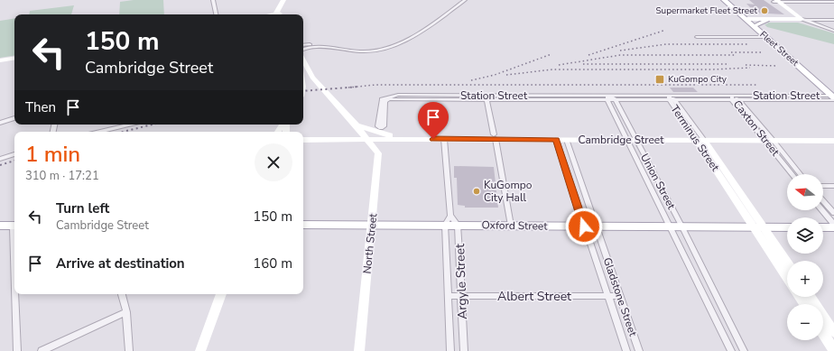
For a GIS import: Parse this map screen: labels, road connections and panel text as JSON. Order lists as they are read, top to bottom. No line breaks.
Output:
{"streets":{"main road":["Fleet Street","Oxford Street"],"street":["Station Street","Caxton Street","Terminus Street","Cambridge Street","Union Street","North Street","Argyle Street","Albert Street","Gladstone Street"]},"crossings":[["Fleet Street","Station Street"],["Station Street","Caxton Street"],["Station Street","Terminus Street"],["Station Street","Union Street"],["Caxton Street","Cambridge Street"],["Terminus Street","Cambridge Street"],["Terminus Street","Oxford Street"],["Cambridge Street","Union Street"],["Cambridge Street","Gladstone Street"],["Union Street","Oxford Street"],["Oxford Street","North Street"],["Oxford Street","Argyle Street"],["Oxford Street","Gladstone Street"],["Argyle Street","Albert Street"],["Albert Street","Gladstone Street"]],"places":{"other":["Supermarket Fleet Street","KuGompo City Hall"],"transit":["KuGompo City"]},"north":"left","page":{"turn":["150 m","Cambridge Street"],"then":"Then","heading":["1 min","310 m · 17:21"],"map_buttons":["+","−"],"list":[{"name":"Turn left","note":"Cambridge Street","value":"150 m"},{"name":"Arrive at destination","value":"160 m"}]}}
